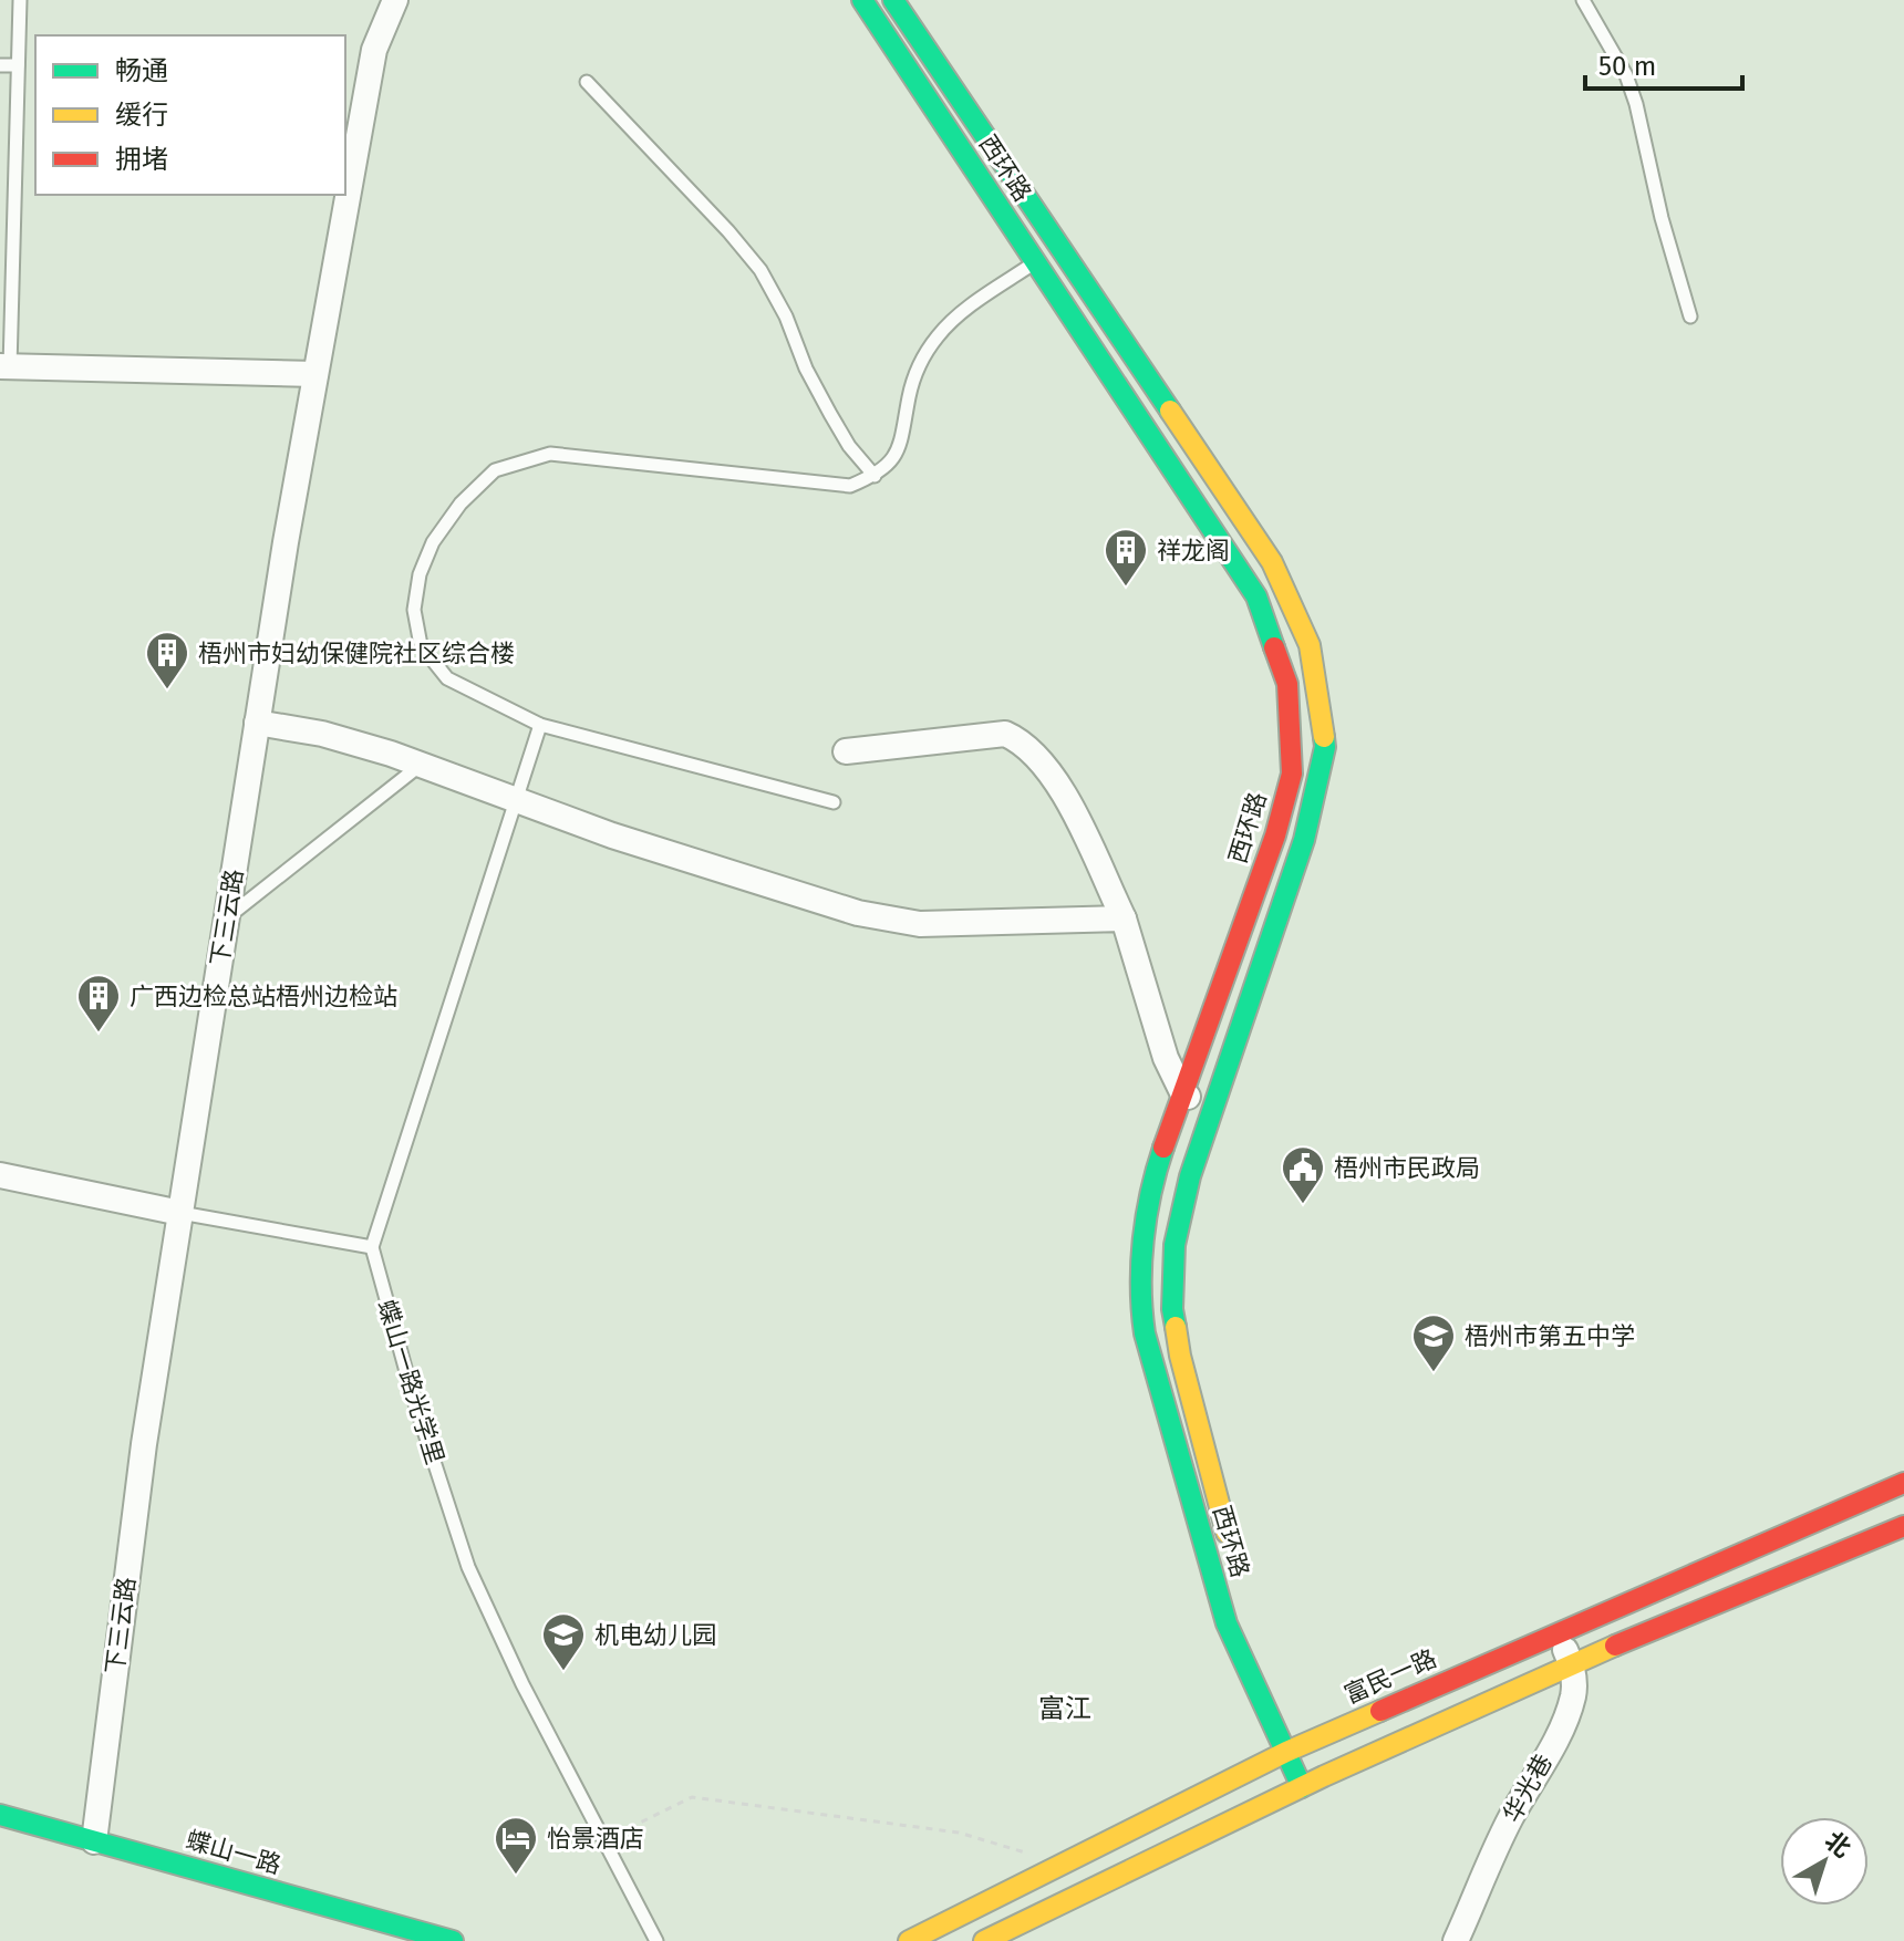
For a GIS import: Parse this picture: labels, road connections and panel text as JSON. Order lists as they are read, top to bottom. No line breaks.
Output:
{"streets":{"main road":["西环路","富民一路","蝶山一路"],"street":["下三云路","华光巷"],"lane":["蝶山一路光学里"]},"crossings":[["西环路","富民一路"],["下三云路","蝶山一路"],["富民一路","华光巷"]],"districts":["富江"],"places":{"building":["祥龙阁","梧州市妇幼保健院社区综合楼","广西边检总站梧州边检站"],"public building":["梧州市民政局"],"school or university":["梧州市第五中学","机电幼儿园"],"hotel":["怡景酒店"]},"legend":["畅通","缓行","拥堵"],"scale_bar":"50 m","north":"top right"}
